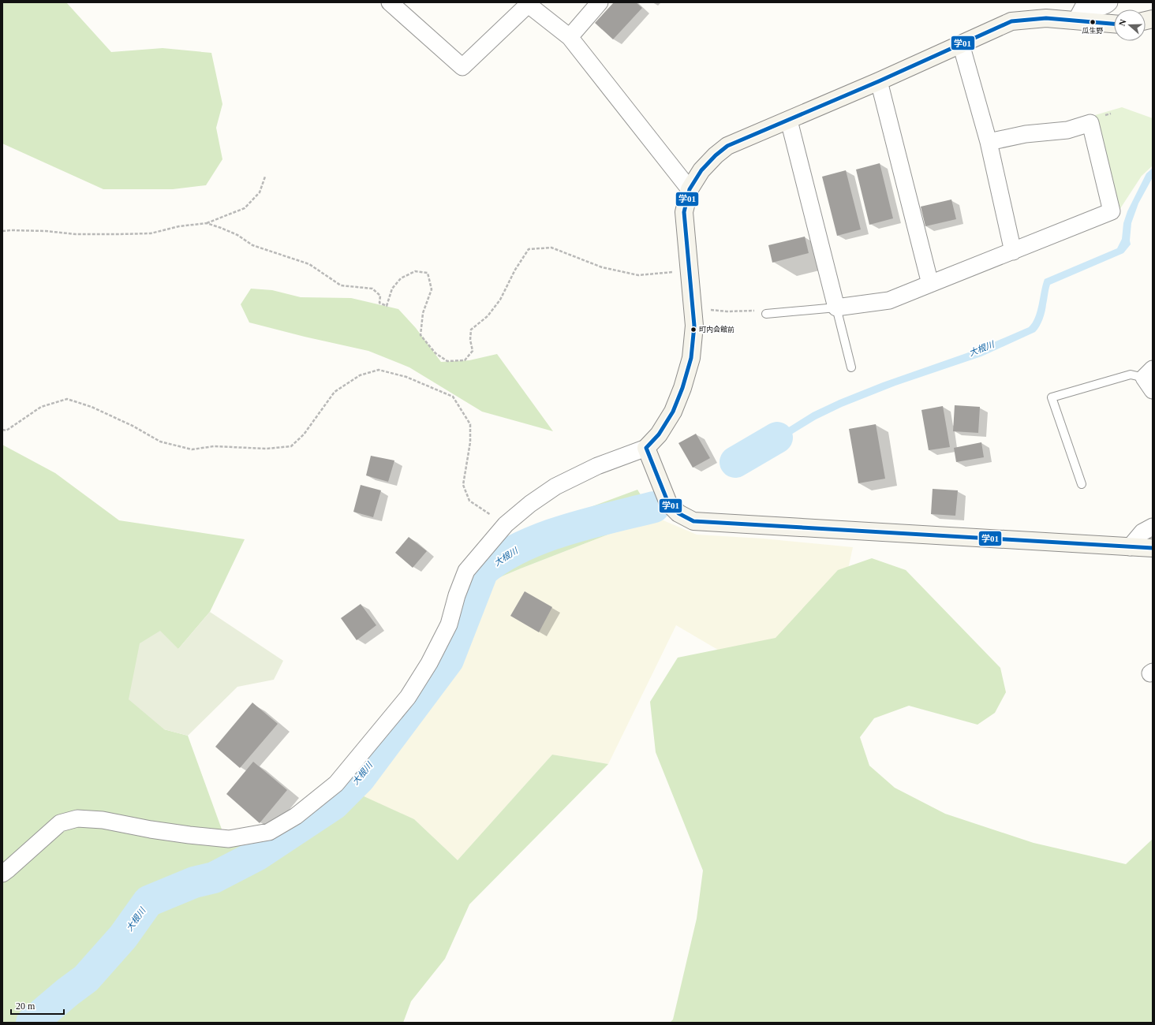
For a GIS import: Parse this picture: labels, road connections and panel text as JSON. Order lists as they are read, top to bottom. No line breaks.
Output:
{"water":["大根川"],"places":["瓜生野","町内会館前"],"lines":["transit line 学01"],"scale_bar":"20 m","north":"left"}
